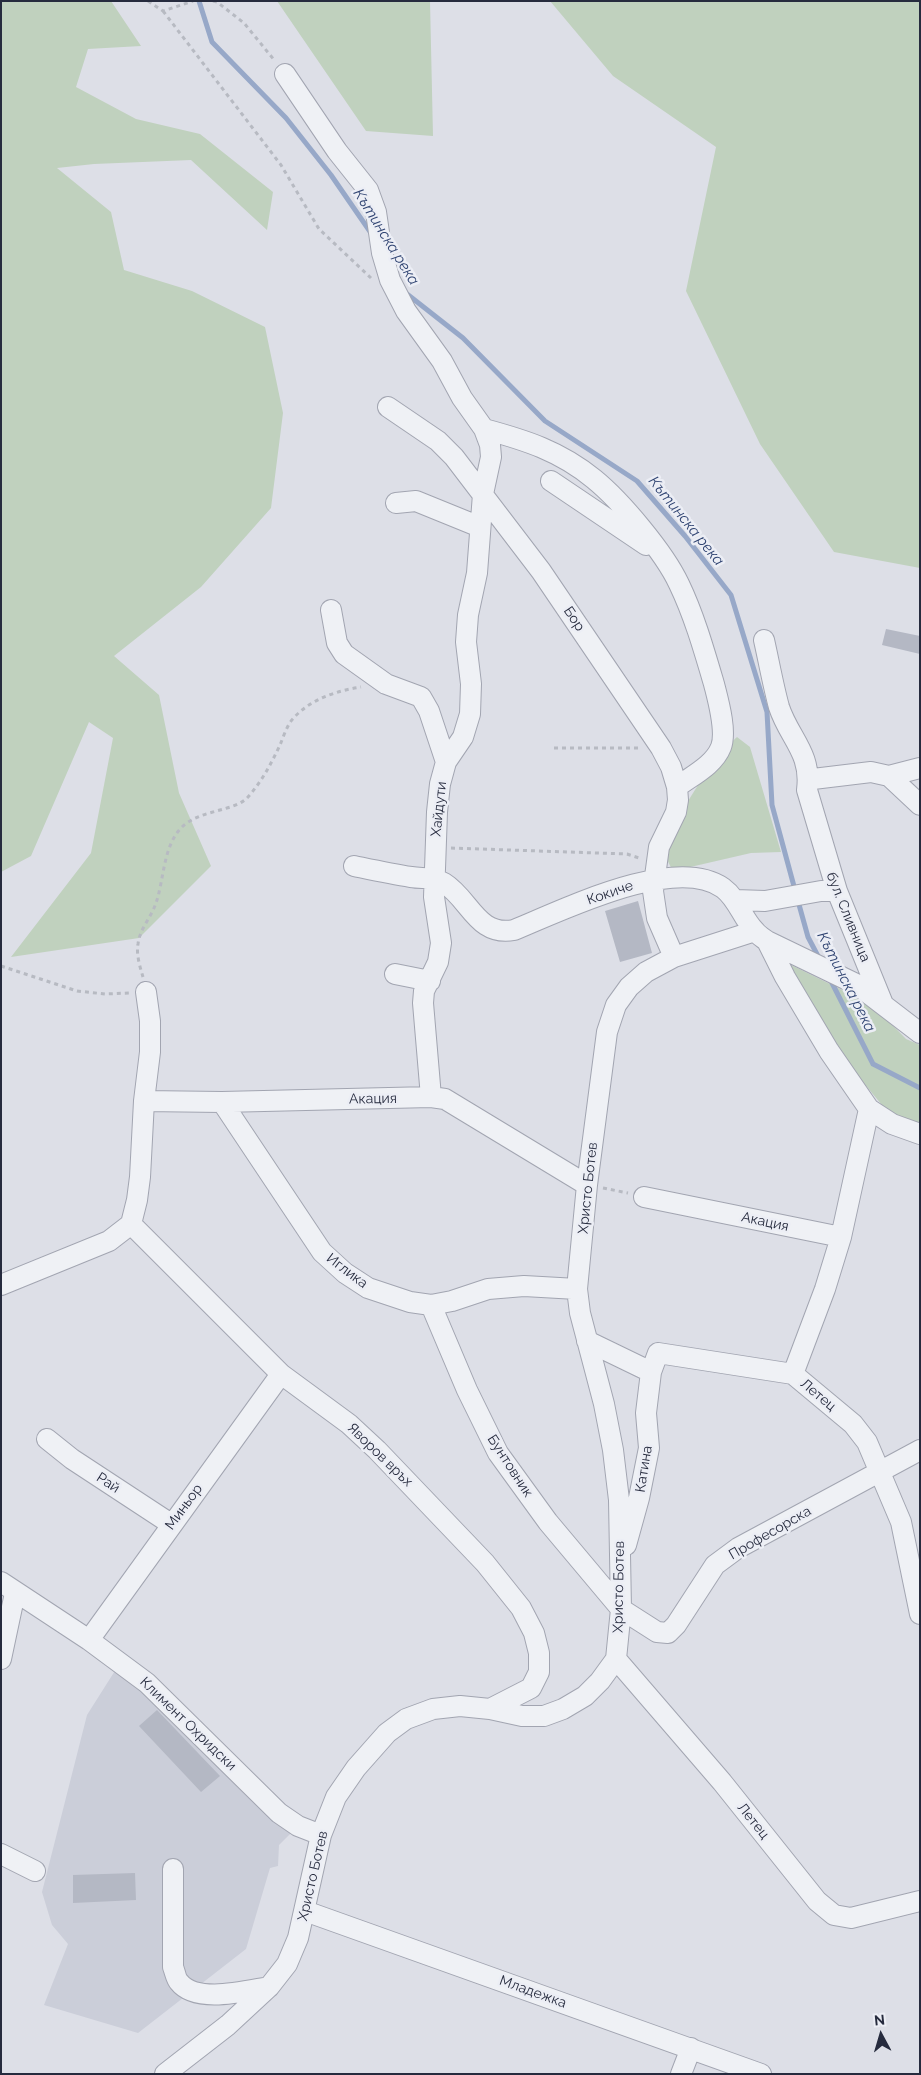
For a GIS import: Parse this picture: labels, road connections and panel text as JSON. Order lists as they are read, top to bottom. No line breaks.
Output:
{"streets":{"street":["Бор","Хайдути","Кокиче","бул. Сливница","Акация","Христо Ботев","Иглика","Летец","Яворов връх","Бунтовник","Катина","Рай","Миньор","Професорска","Климент Охридски","Младежка"]},"crossings":[["Бор","Хайдути"],["Бор","Кокиче"],["Бор","Христо Ботев"],["Хайдути","Кокиче"],["Хайдути","Акация"],["Кокиче","Христо Ботев"],["Акация","Христо Ботев"],["Акация","Иглика"],["Акация","Летец"],["Христо Ботев","Иглика"],["Христо Ботев","Летец"],["Христо Ботев","Яворов връх"],["Христо Ботев","Бунтовник"],["Христо Ботев","Катина"],["Христо Ботев","Професорска"],["Христо Ботев","Климент Охридски"],["Христо Ботев","Младежка"],["Иглика","Бунтовник"],["Летец","Катина"],["Летец","Професорска"],["Яворов връх","Миньор"],["Бунтовник","Професорска"],["Рай","Миньор"],["Миньор","Климент Охридски"]],"water":["Кътинска река"],"north":"top"}
